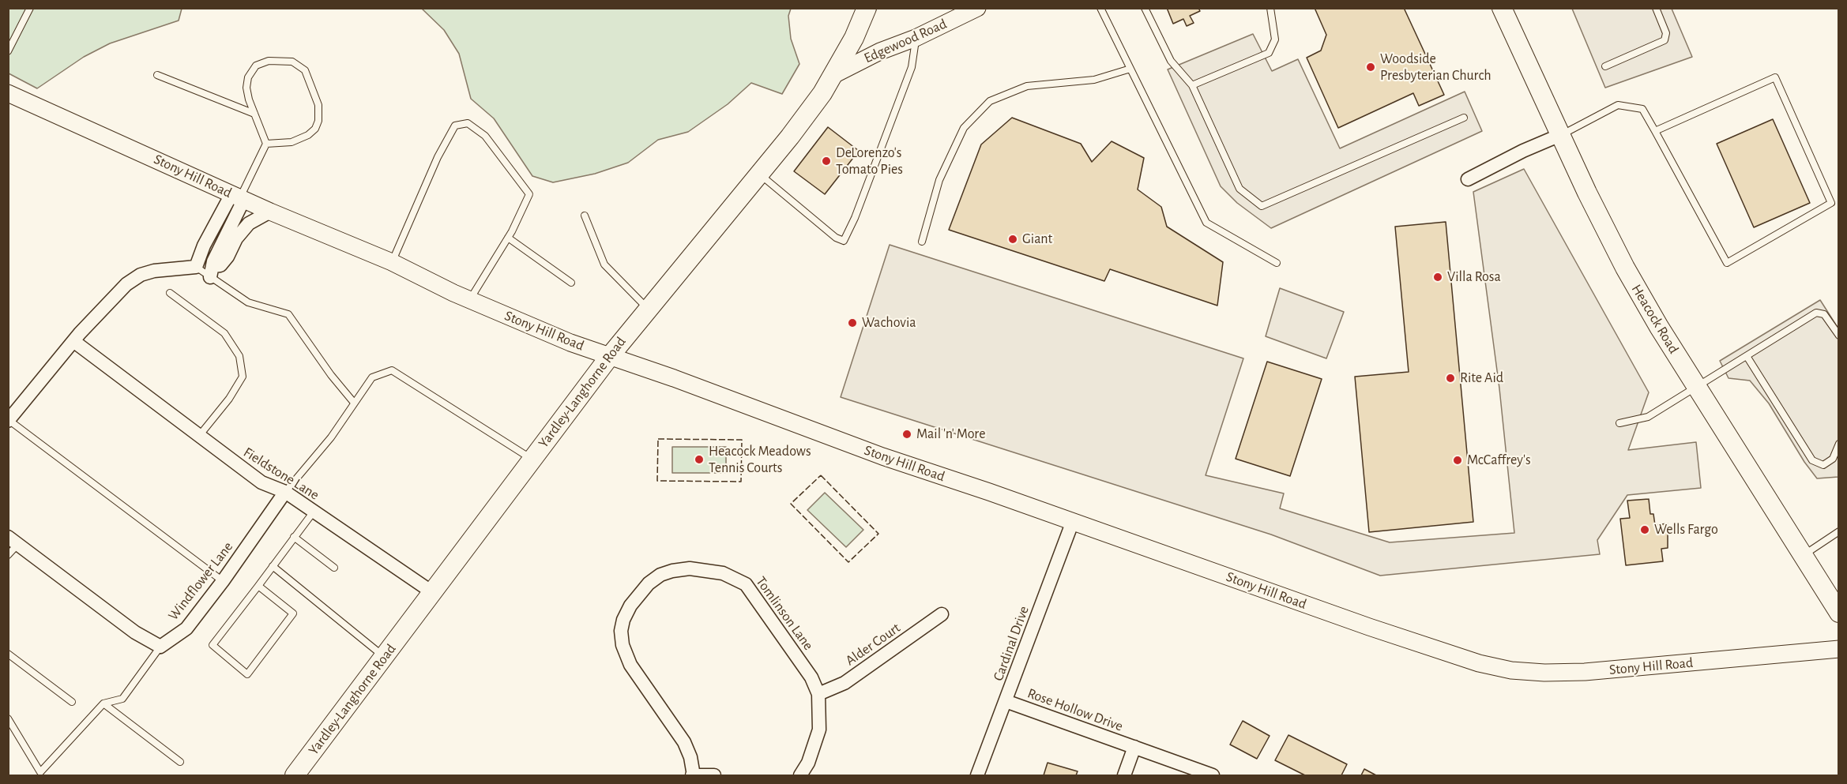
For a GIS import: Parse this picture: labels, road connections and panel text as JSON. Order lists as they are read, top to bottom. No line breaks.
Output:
{"streets":{"main road":["Heacock Road","Yardley-Langhorne Road"],"street":["Edgewood Road","Stony Hill Road","Fieldstone Lane","Windflower Lane","Tomlinson Lane","Cardinal Drive","Alder Court","Rose Hollow Drive"]},"crossings":[["Edgewood Road","Yardley-Langhorne Road"],["Stony Hill Road","Yardley-Langhorne Road"],["Stony Hill Road","Cardinal Drive"],["Yardley-Langhorne Road","Fieldstone Lane"],["Fieldstone Lane","Windflower Lane"],["Tomlinson Lane","Alder Court"],["Cardinal Drive","Rose Hollow Drive"]],"places":["Woodside Presbyterian Church","DeLorenzo's Tomato Pies","Giant","Villa Rosa","Wachovia","Rite Aid","Mail 'n' More","Heacock Meadows Tennis Courts","McCaffrey's","Wells Fargo"]}
